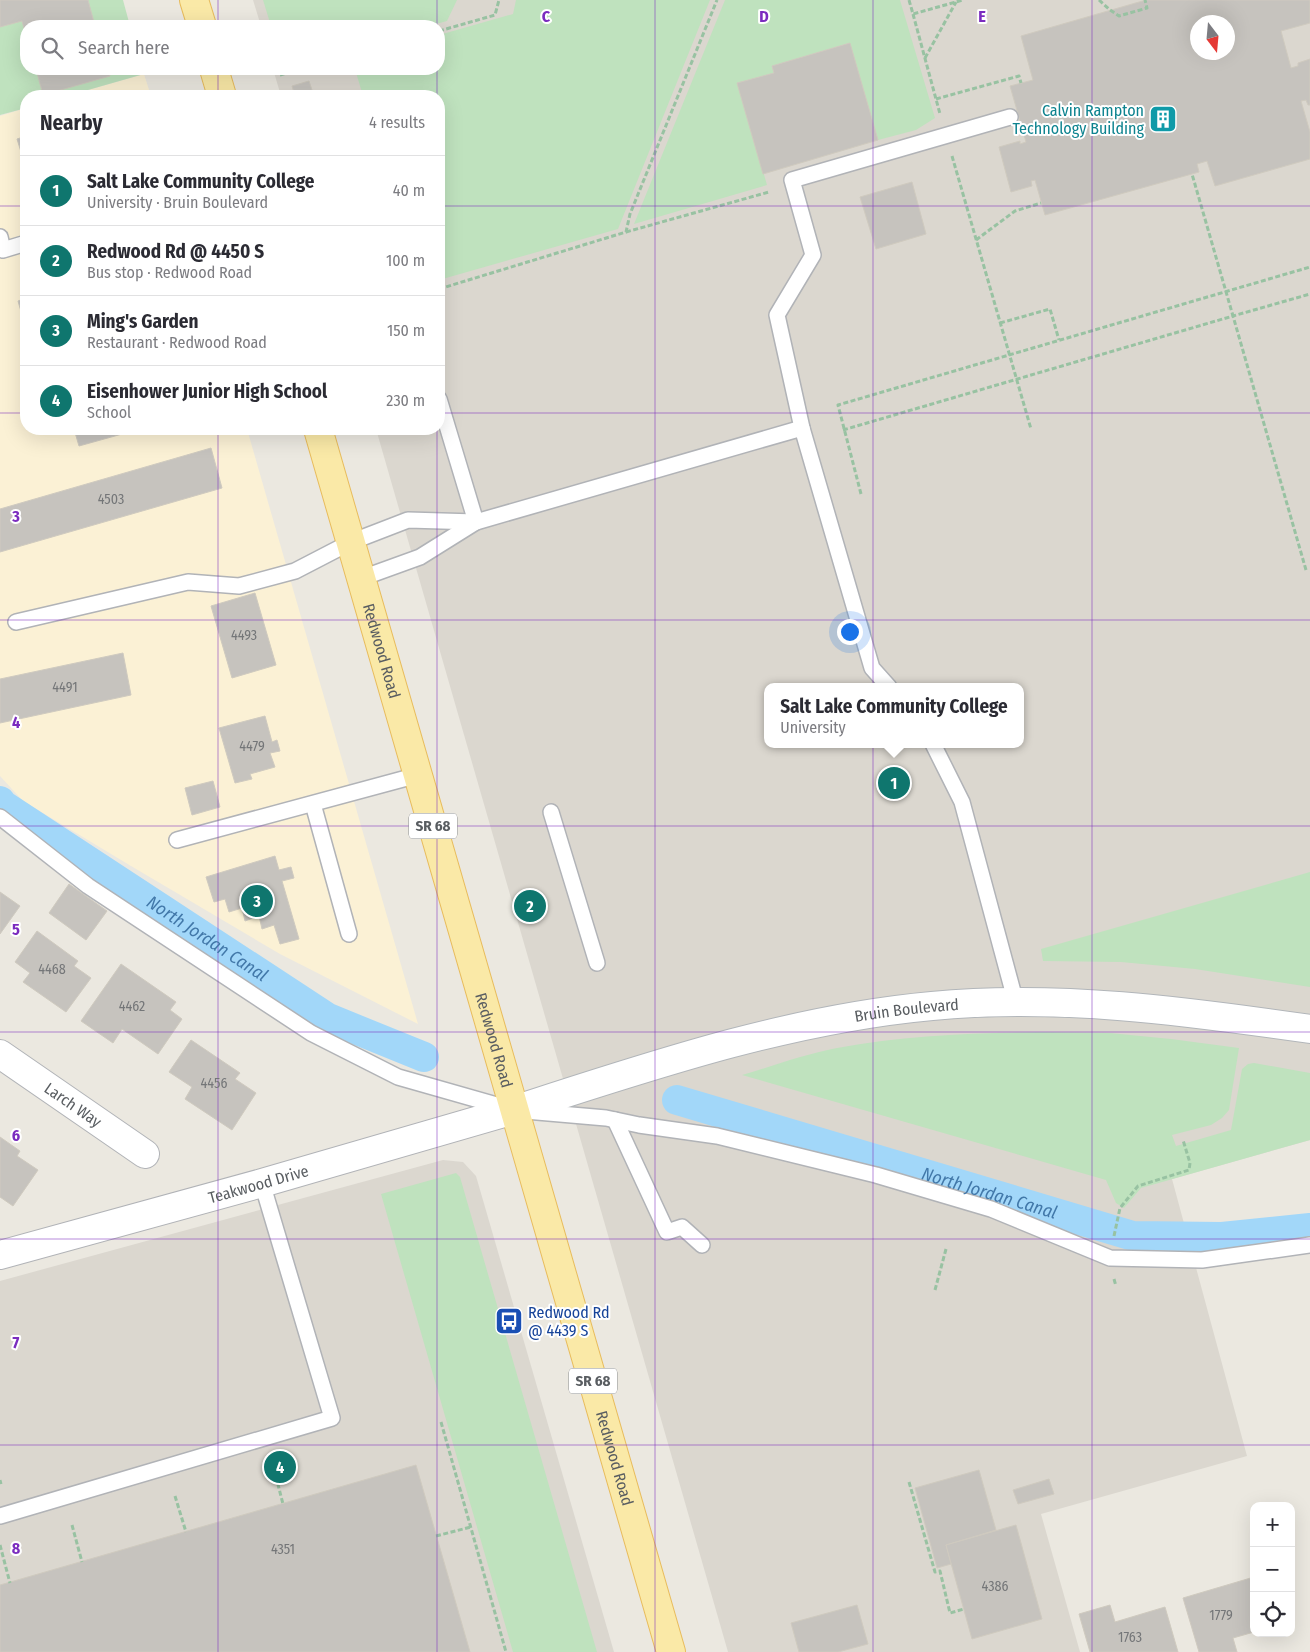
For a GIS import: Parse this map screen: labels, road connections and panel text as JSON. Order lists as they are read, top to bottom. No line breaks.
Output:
{"streets":{"main road":["Redwood Road","SR 68"],"street":["Bruin Boulevard","Larch Way","Teakwood Drive"]},"crossings":[["Redwood Road","Bruin Boulevard"],["Redwood Road","Teakwood Drive"],["Bruin Boulevard","Teakwood Drive"]],"water":["North Jordan Canal"],"places":{"building":["Calvin Rampton Technology Building"],"bus stop":["Redwood Rd @ 4439 S"]},"house_numbers":["4503","4493","4491","4479","4468","4462","4456","4351","4386","1779","1763"],"north":"bottom","page":{"search":"Search here","heading":["Nearby","4 results"],"list":[{"mark":"1","name":"Salt Lake Community College","note":"University · Bruin Boulevard","value":"40 m"},{"mark":"2","name":"Redwood Rd @ 4450 S","note":"Bus stop · Redwood Road","value":"100 m"},{"mark":"3","name":"Ming's Garden","note":"Restaurant · Redwood Road","value":"150 m"},{"mark":"4","name":"Eisenhower Junior High School","note":"School","value":"230 m"}],"popup":["Salt Lake Community College","University"],"pins":["1","3","2","4"],"map_buttons":["+","−"]},"grid":{"columns":["C","D","E"],"rows":["3","4","5","6","7","8"]}}
